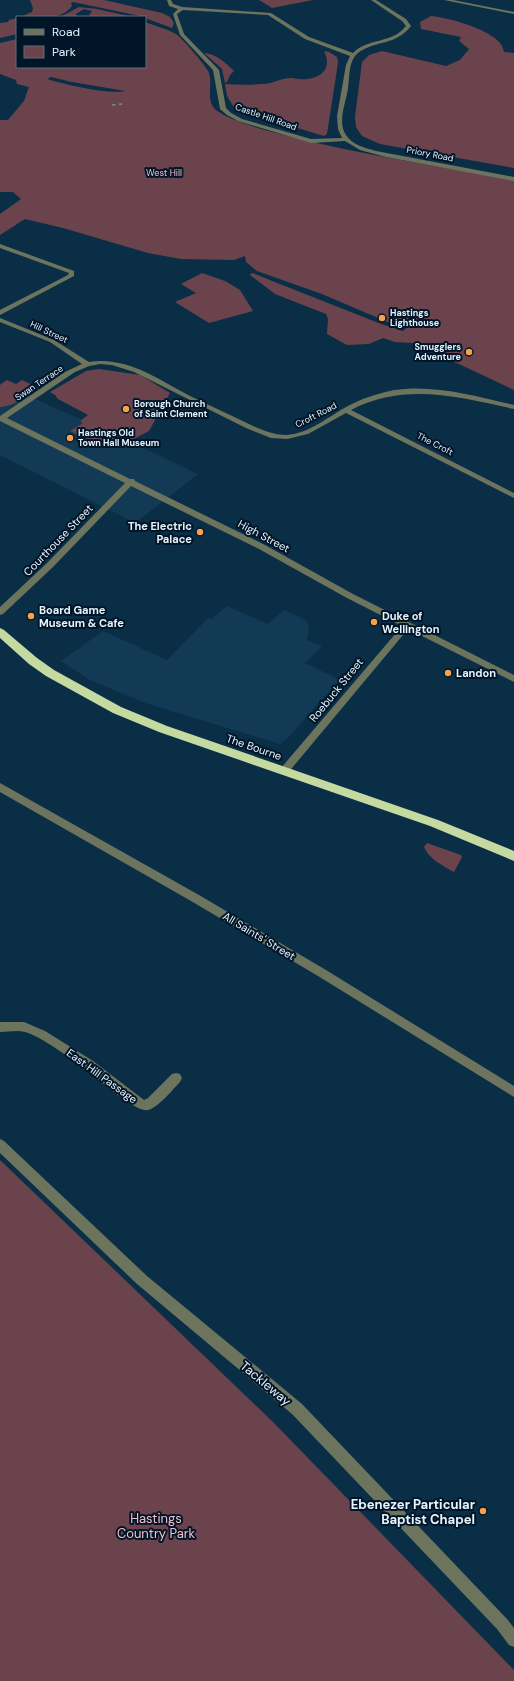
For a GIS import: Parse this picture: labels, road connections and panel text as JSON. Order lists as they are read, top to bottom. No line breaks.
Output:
{"streets":{"highway":["The Bourne"],"street":["Castle Hill Road","Priory Road","Hill Street","Swan Terrace","Croft Road","The Croft","High Street","Courthouse Street","Roebuck Street","All Saints' Street","East Hill Passage","Tackleway"]},"crossings":[["Castle Hill Road","Priory Road"],["Hill Street","Swan Terrace"],["Hill Street","Croft Road"],["Swan Terrace","Croft Road"],["Swan Terrace","High Street"],["Croft Road","The Croft"],["High Street","Courthouse Street"],["High Street","Roebuck Street"],["Roebuck Street","The Bourne"]],"parks":["West Hill","Hastings Country Park"],"places":["Hastings Lighthouse","Smugglers Adventure","Borough Church of Saint Clement","Hastings Old Town Hall Museum","The Electric Palace","Board Game Museum & Cafe","Duke of Wellington","Landon","Ebenezer Particular Baptist Chapel"],"legend":["Road","Park"]}
